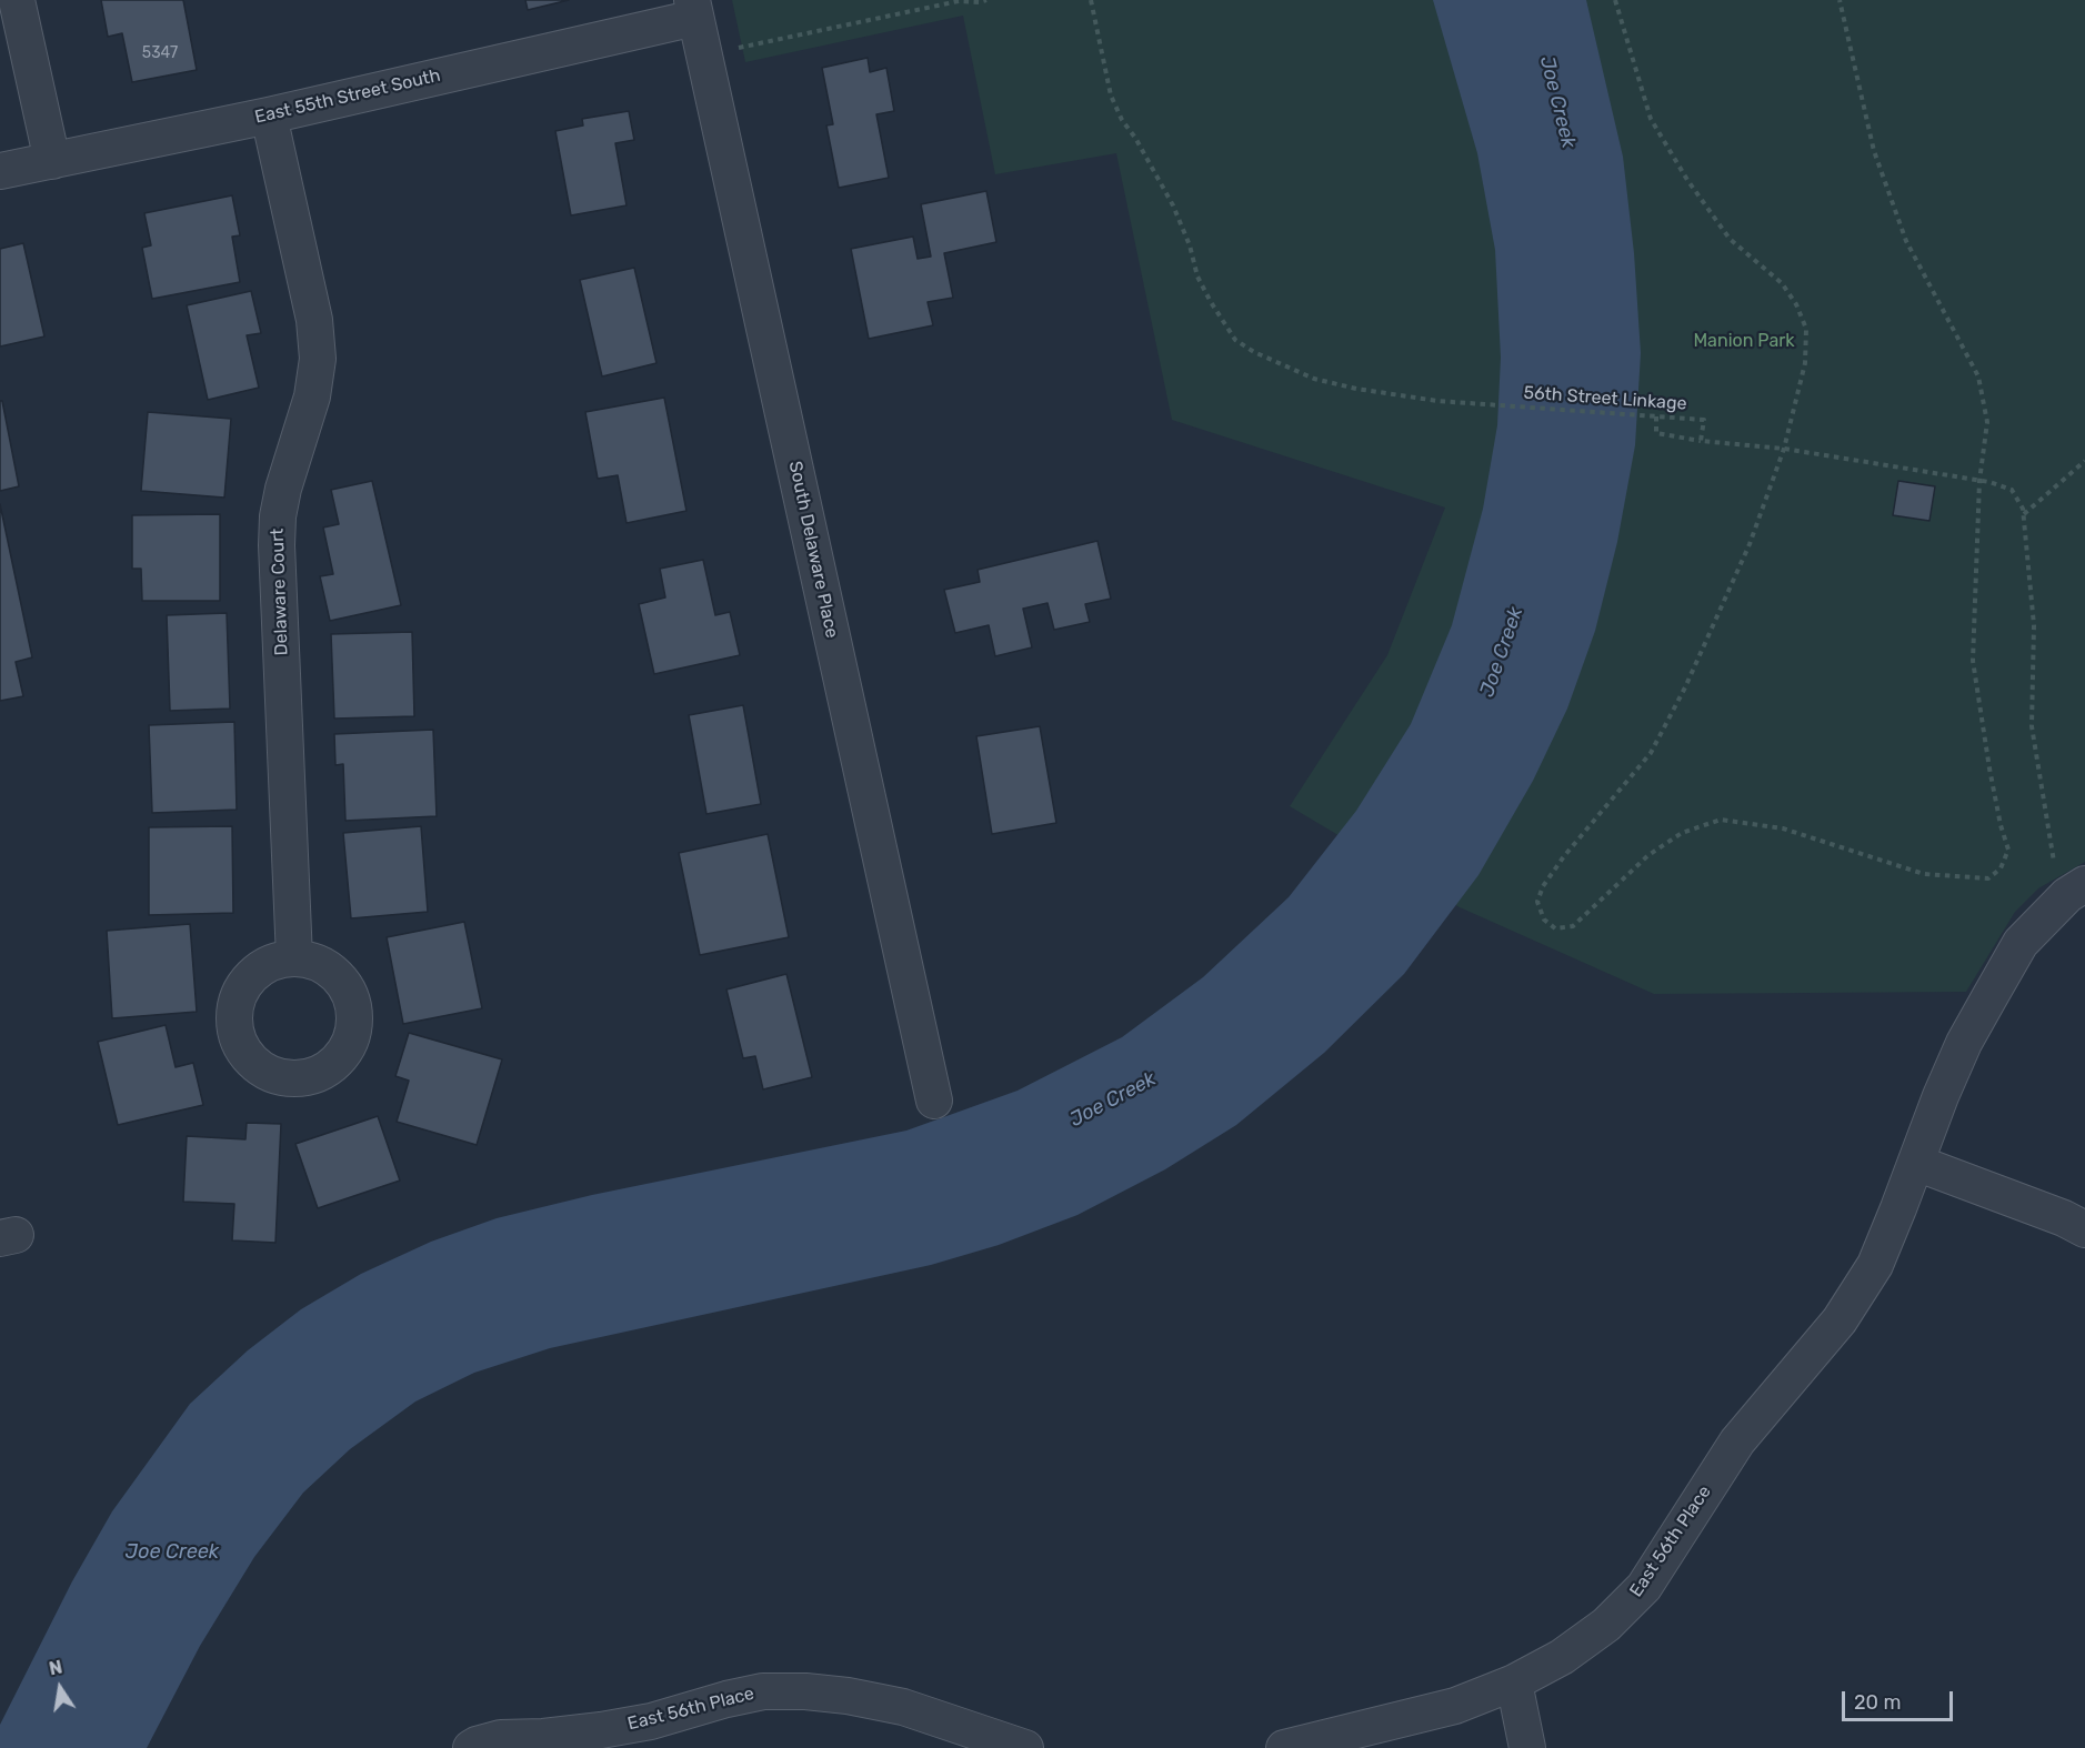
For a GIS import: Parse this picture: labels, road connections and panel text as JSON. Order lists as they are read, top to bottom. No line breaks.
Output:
{"streets":{"street":["East 55th Street South","South Delaware Place","Delaware Court","East 56th Place"],"path":["56th Street Linkage"]},"crossings":[["East 55th Street South","South Delaware Place"],["East 55th Street South","Delaware Court"]],"water":["Joe Creek"],"parks":["Manion Park"],"house_numbers":["5347"],"scale_bar":"20 m","north":"top"}
